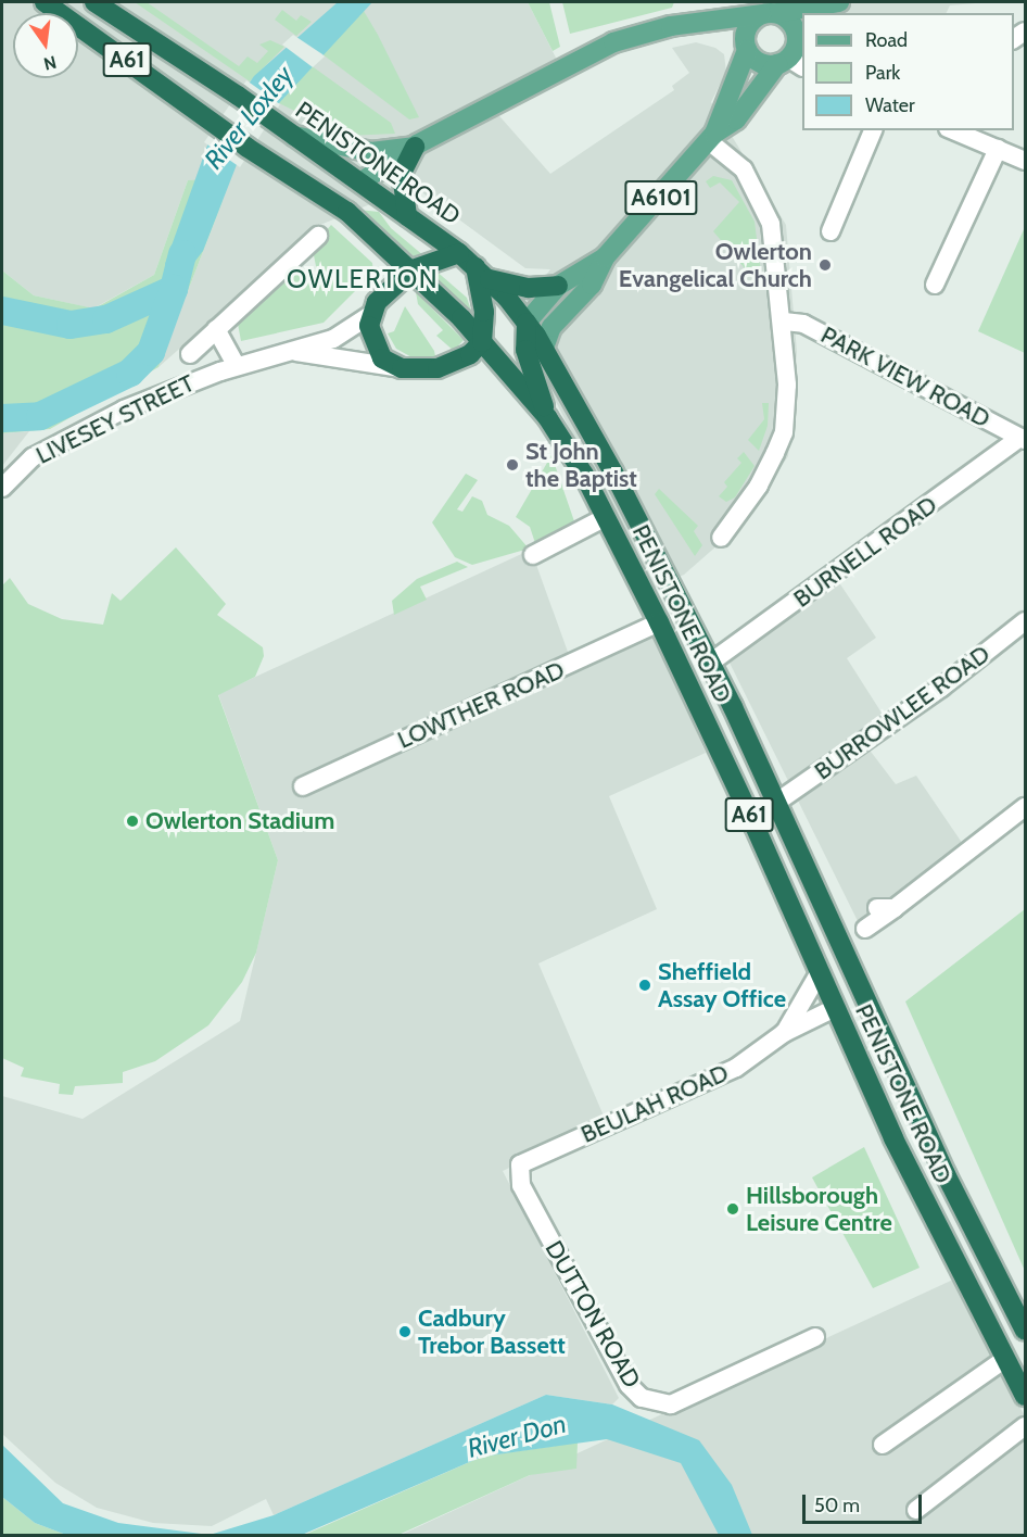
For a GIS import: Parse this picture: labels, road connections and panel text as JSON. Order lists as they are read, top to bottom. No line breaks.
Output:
{"streets":{"highway":["A61","PENISTONE ROAD","A6101"],"street":["PARK VIEW ROAD","LIVESEY STREET","BURNELL ROAD","LOWTHER ROAD","BURROWLEE ROAD","BEULAH ROAD","DUTTON ROAD"]},"crossings":[["PENISTONE ROAD","A6101"],["PENISTONE ROAD","BURNELL ROAD"],["PENISTONE ROAD","LOWTHER ROAD"],["PENISTONE ROAD","BURROWLEE ROAD"],["PENISTONE ROAD","BEULAH ROAD"],["PARK VIEW ROAD","BURNELL ROAD"],["BEULAH ROAD","DUTTON ROAD"]],"districts":["OWLERTON"],"water":["River Loxley","River Don"],"places":["Owlerton Evangelical Church","St John the Baptist","Owlerton Stadium","Sheffield Assay Office","Hillsborough Leisure Centre","Cadbury Trebor Bassett"],"legend":["Road","Park","Water"],"scale_bar":"50 m","north":"bottom"}
